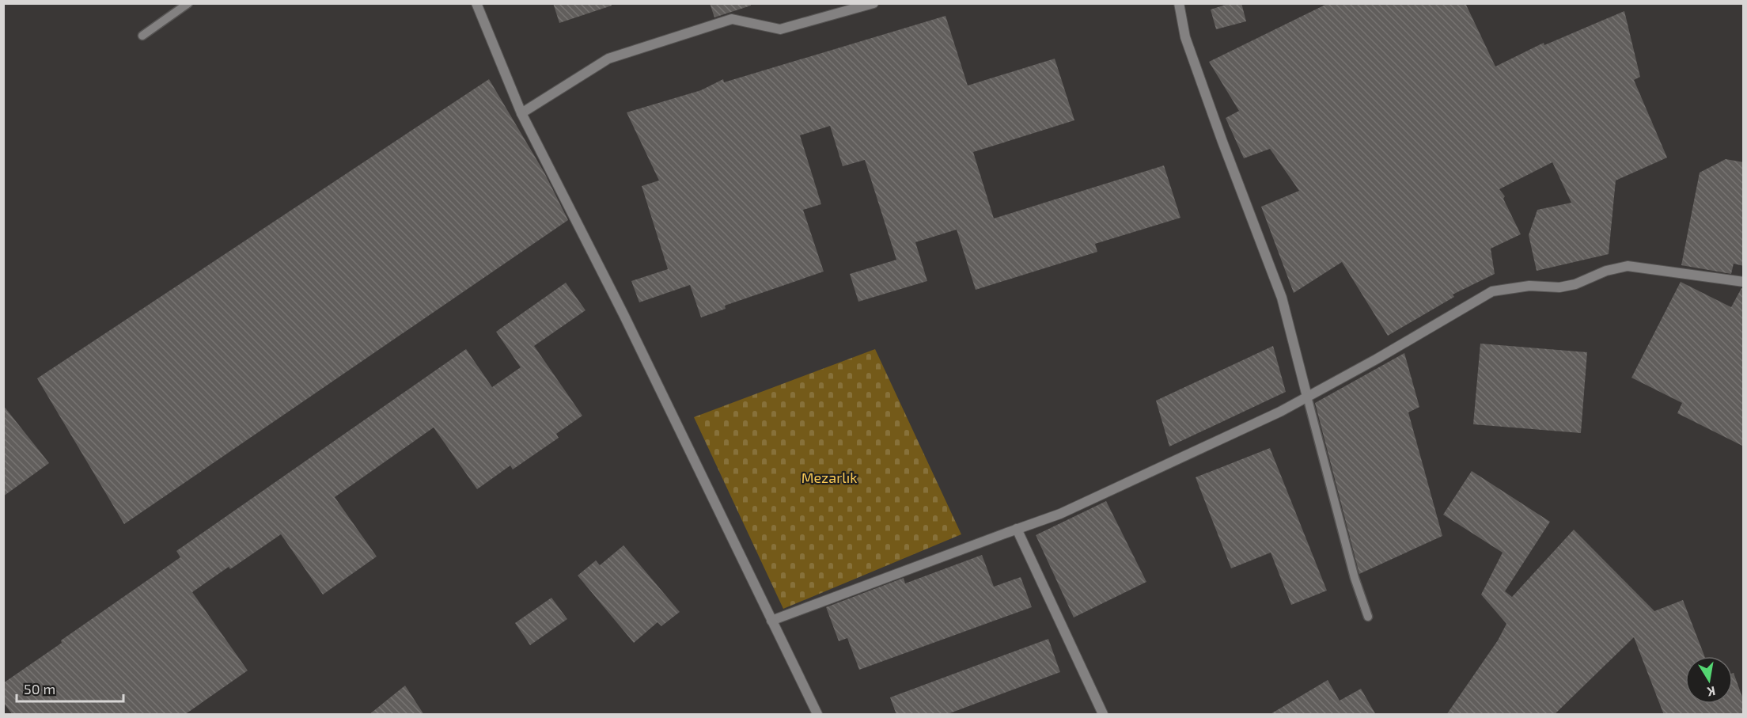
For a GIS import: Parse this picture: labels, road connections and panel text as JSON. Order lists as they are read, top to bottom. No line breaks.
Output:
{"parks":["Mezarlık"],"scale_bar":"50 m","north":"bottom"}
